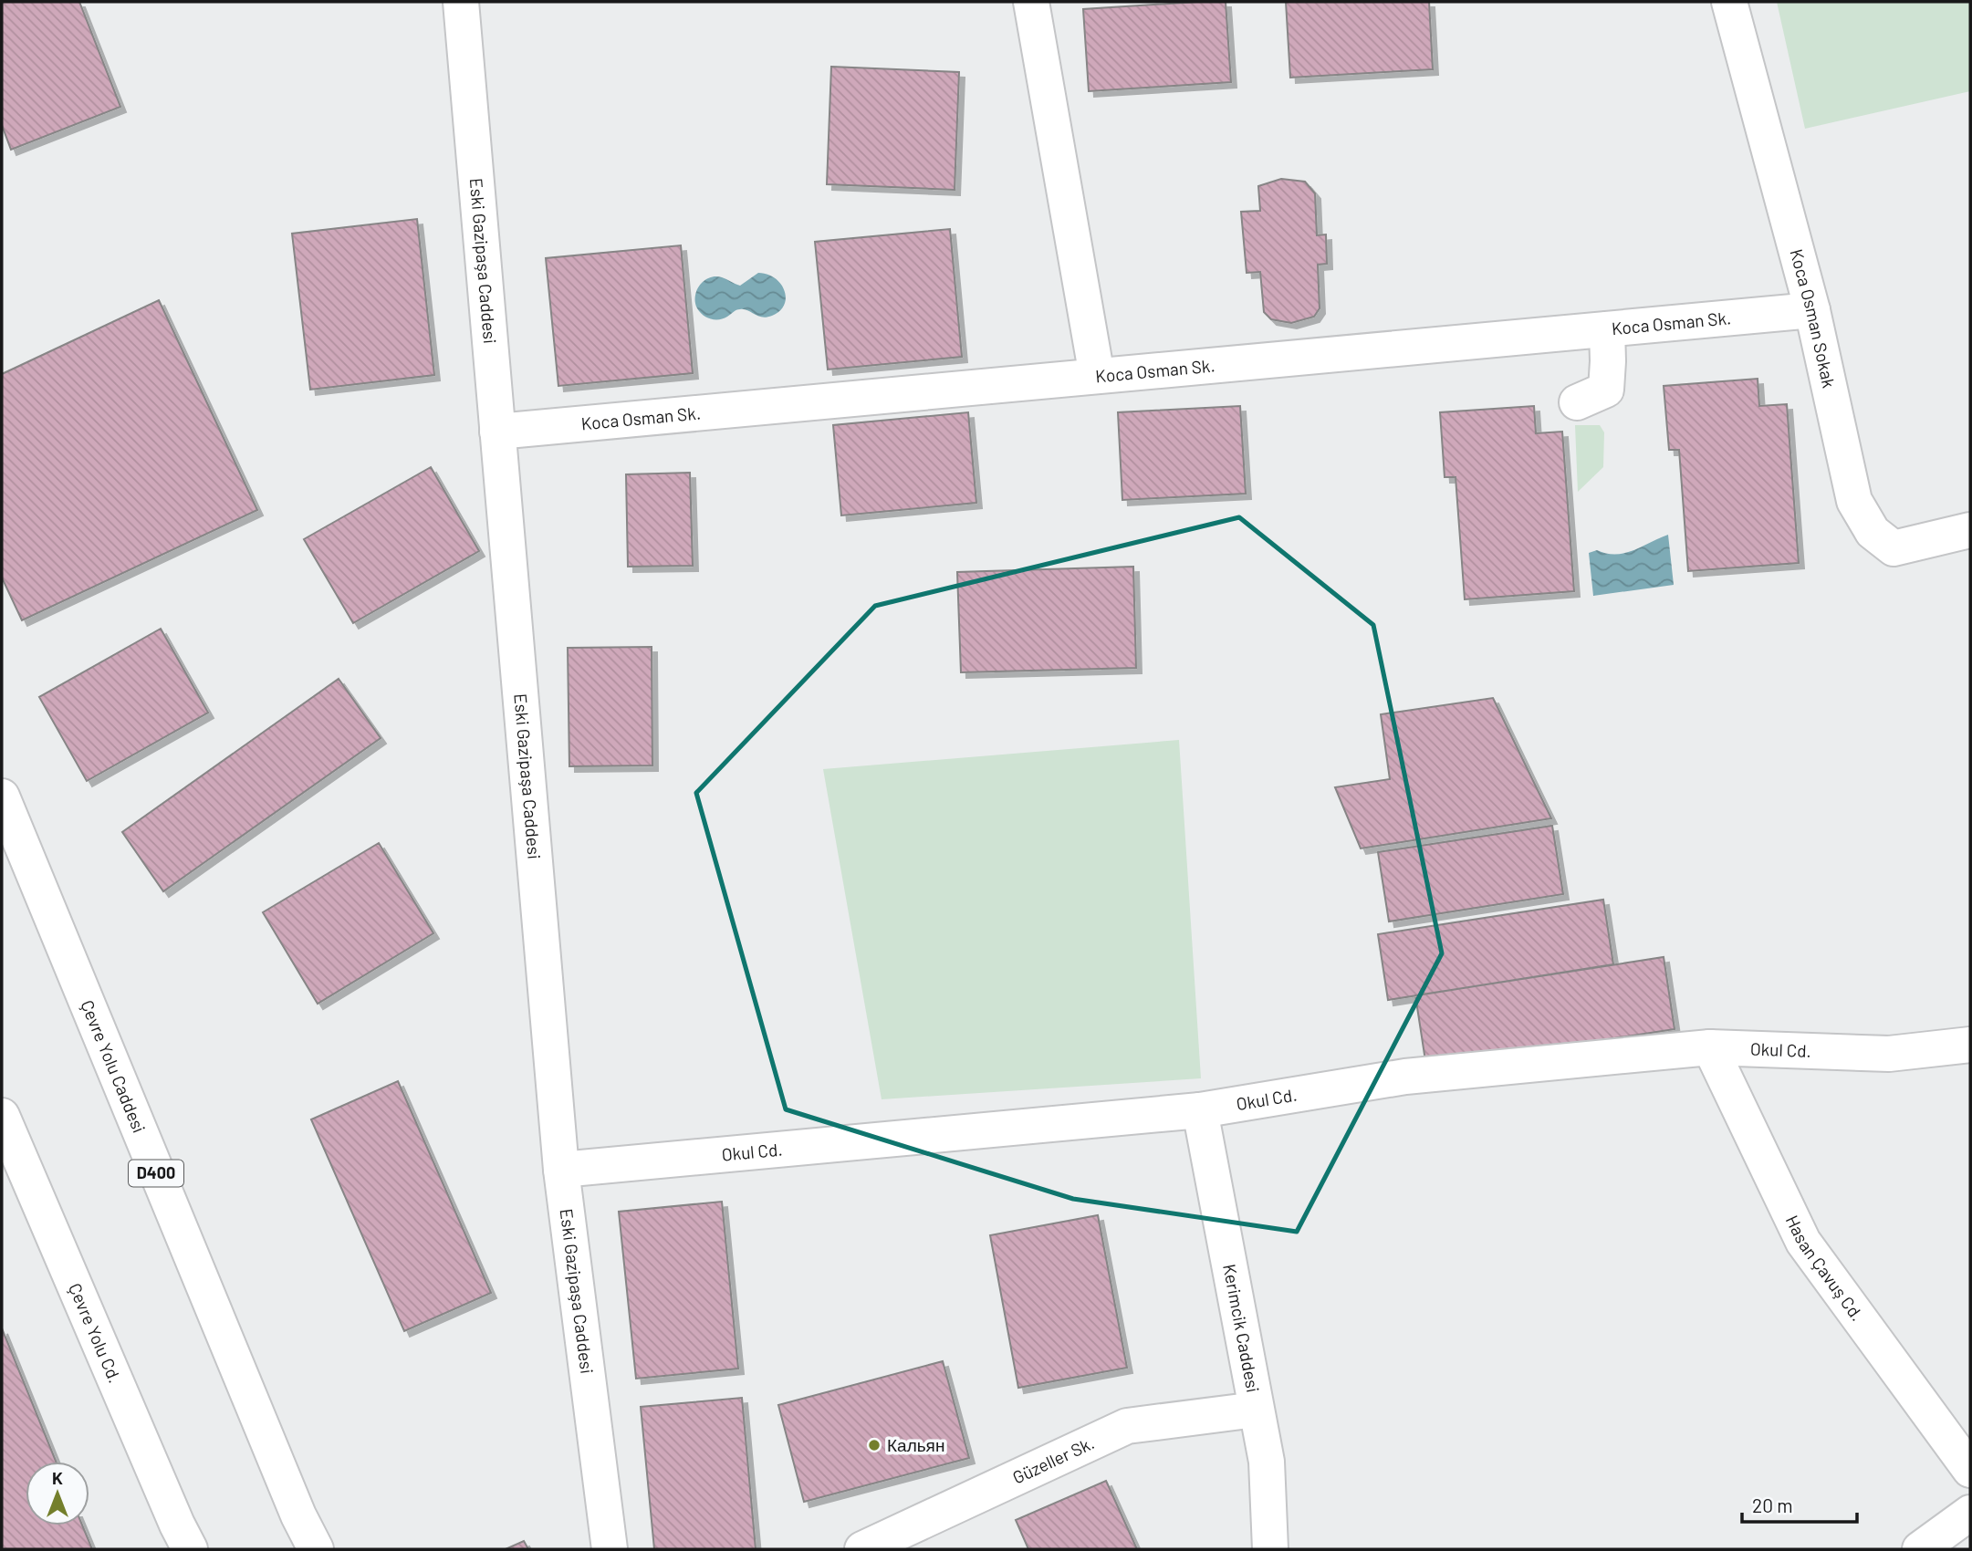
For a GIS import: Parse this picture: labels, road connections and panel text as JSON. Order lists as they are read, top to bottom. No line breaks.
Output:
{"streets":{"main road":["Eski Gazipaşa Caddesi","Koca Osman Sokak","Koca Osman Sk.","Okul Cd.","Çevre Yolu Caddesi","D400","Hasan Çavuş Cd.","Kerimcik Caddesi","Çevre Yolu Cd.","Güzeller Sk."]},"crossings":[["Eski Gazipaşa Caddesi","Koca Osman Sk."],["Eski Gazipaşa Caddesi","Okul Cd."],["Koca Osman Sokak","Koca Osman Sk."],["Okul Cd.","Hasan Çavuş Cd."],["Okul Cd.","Kerimcik Caddesi"],["Kerimcik Caddesi","Güzeller Sk."]],"places":["Кальян"],"scale_bar":"20 m","north":"top"}
